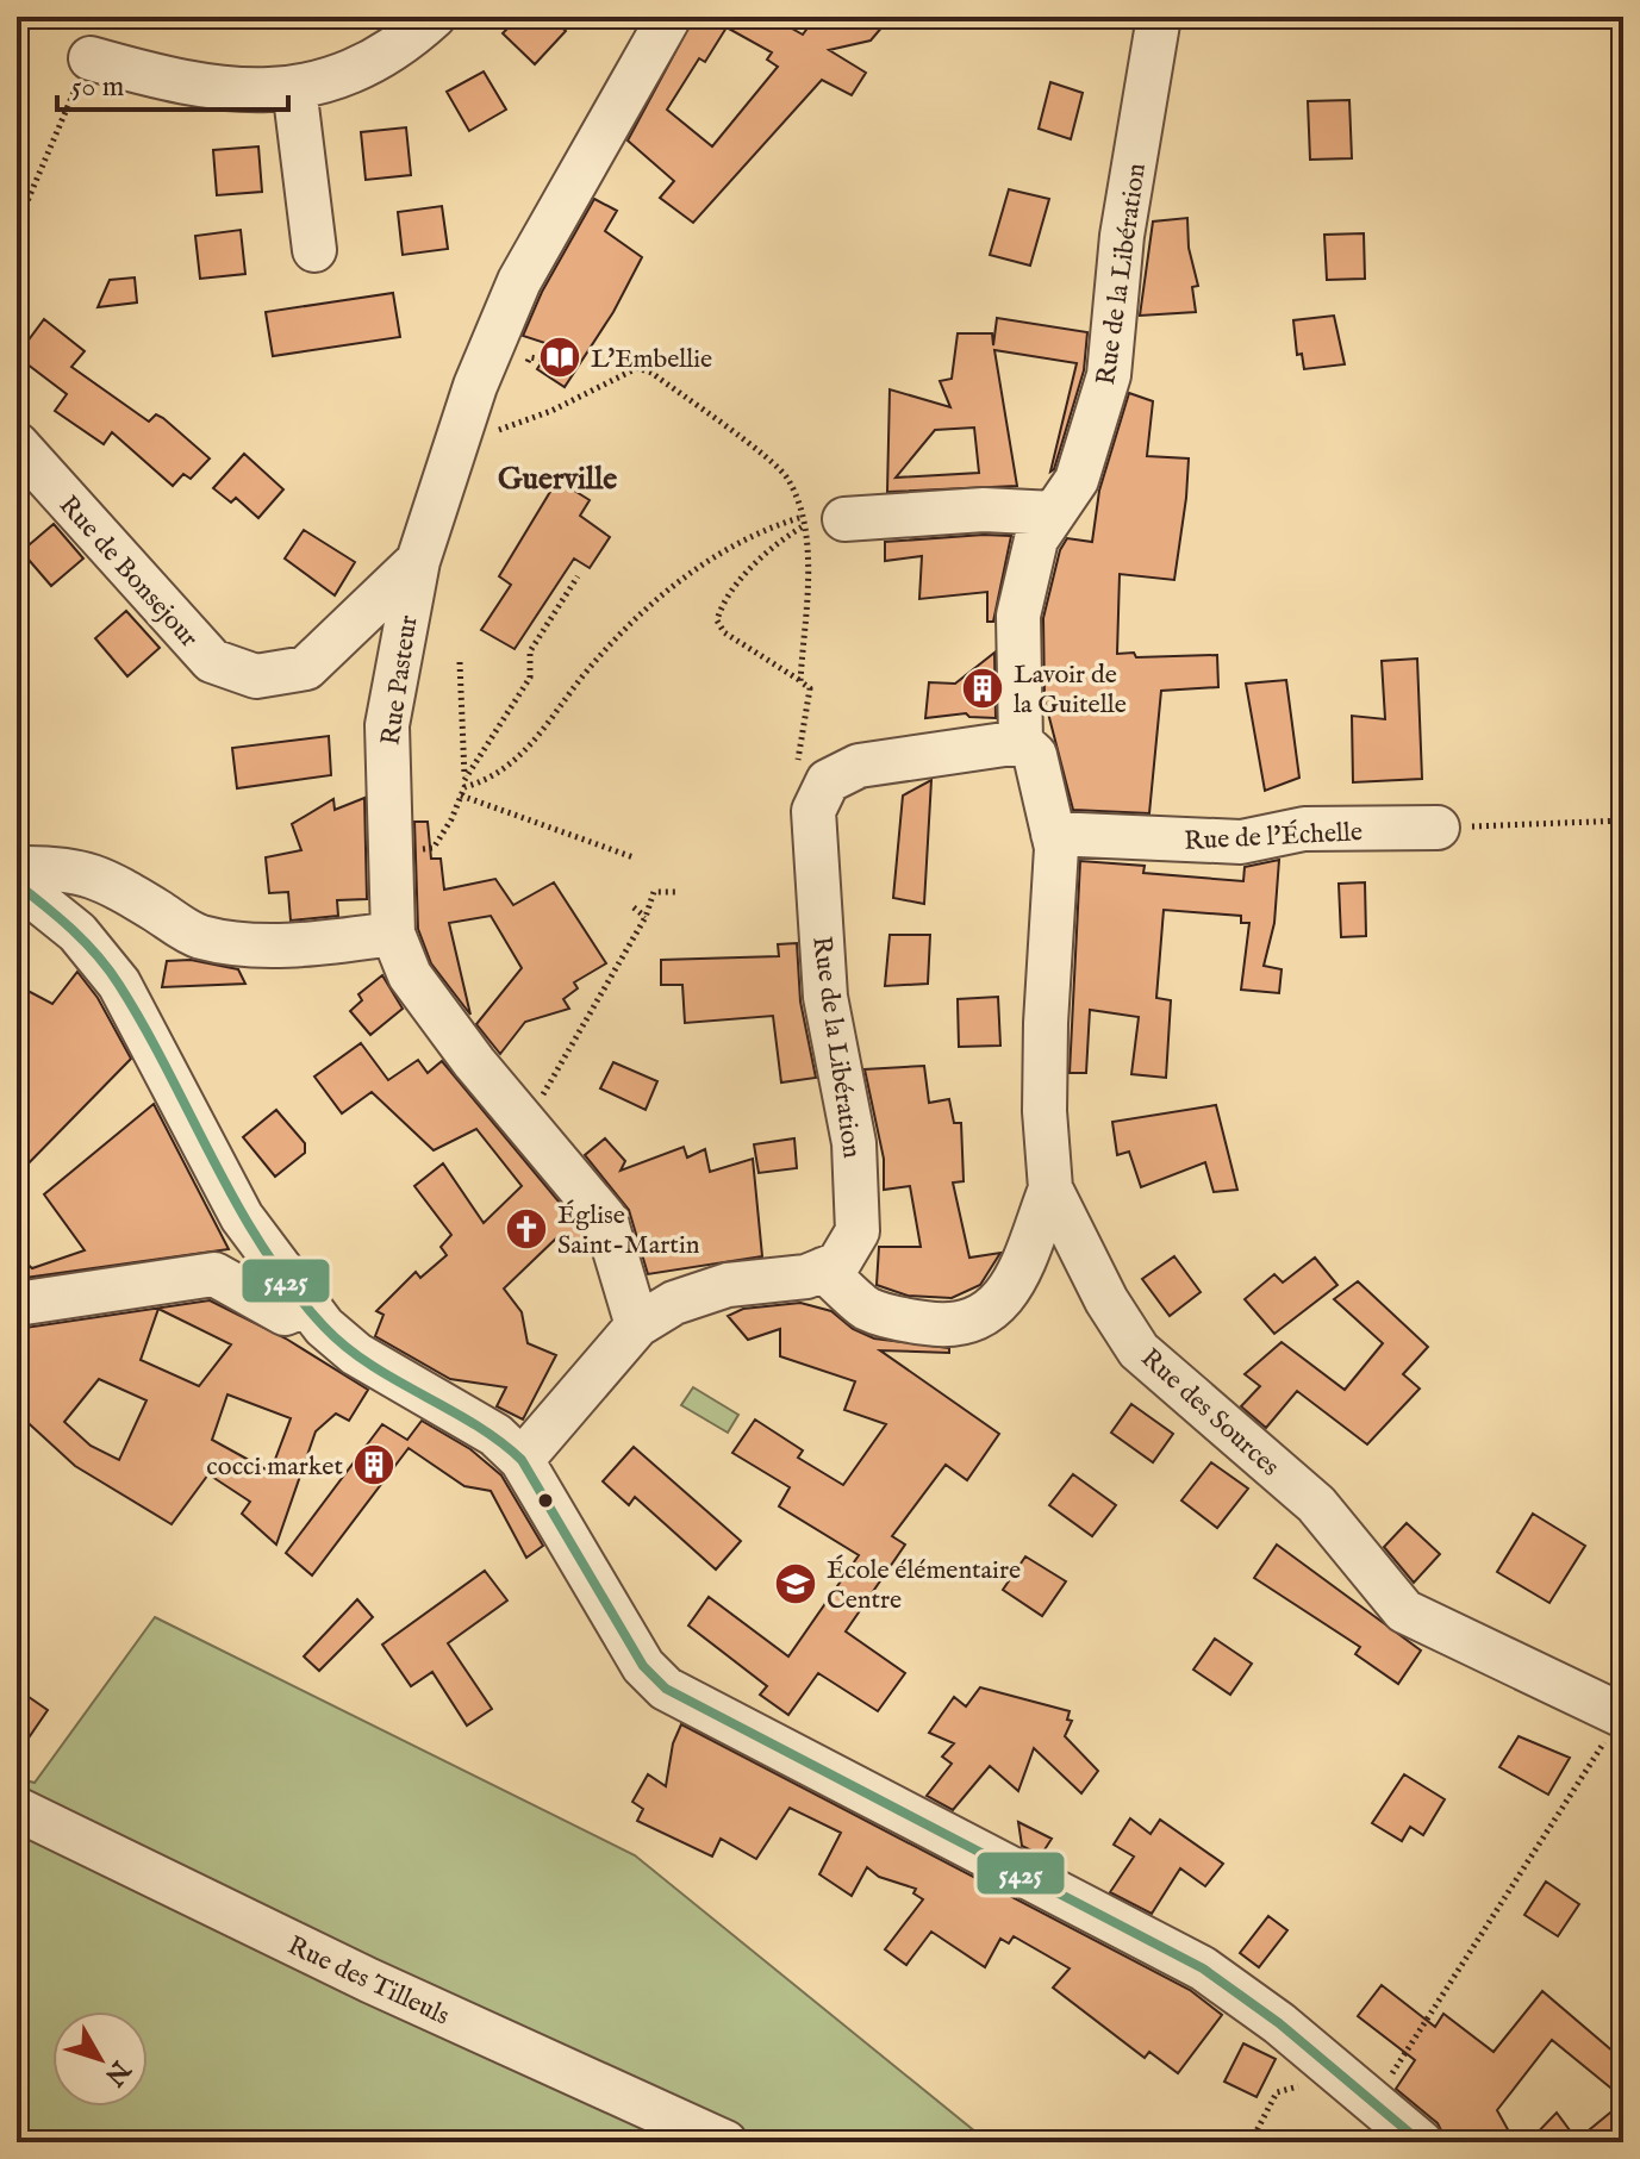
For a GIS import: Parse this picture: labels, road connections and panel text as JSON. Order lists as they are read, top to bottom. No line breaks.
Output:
{"streets":{"street":["Rue de la Libération","Rue de Bonsejour","Rue Pasteur","Rue de l'Échelle","Rue des Sources","Rue des Tilleuls"]},"crossings":[["Rue de la Libération","Rue de l'Échelle"],["Rue de la Libération","Rue des Sources"],["Rue de Bonsejour","Rue Pasteur"],["Rue de l'Échelle","Rue des Sources"]],"districts":["Guerville"],"places":{"library":["L'Embellie"],"building":["Lavoir de la Guitelle","cocci market"],"church":["Église Saint-Martin"],"school or university":["École élémentaire Centre"]},"lines":["transit line 5425"],"scale_bar":"50 m","north":"bottom right"}
